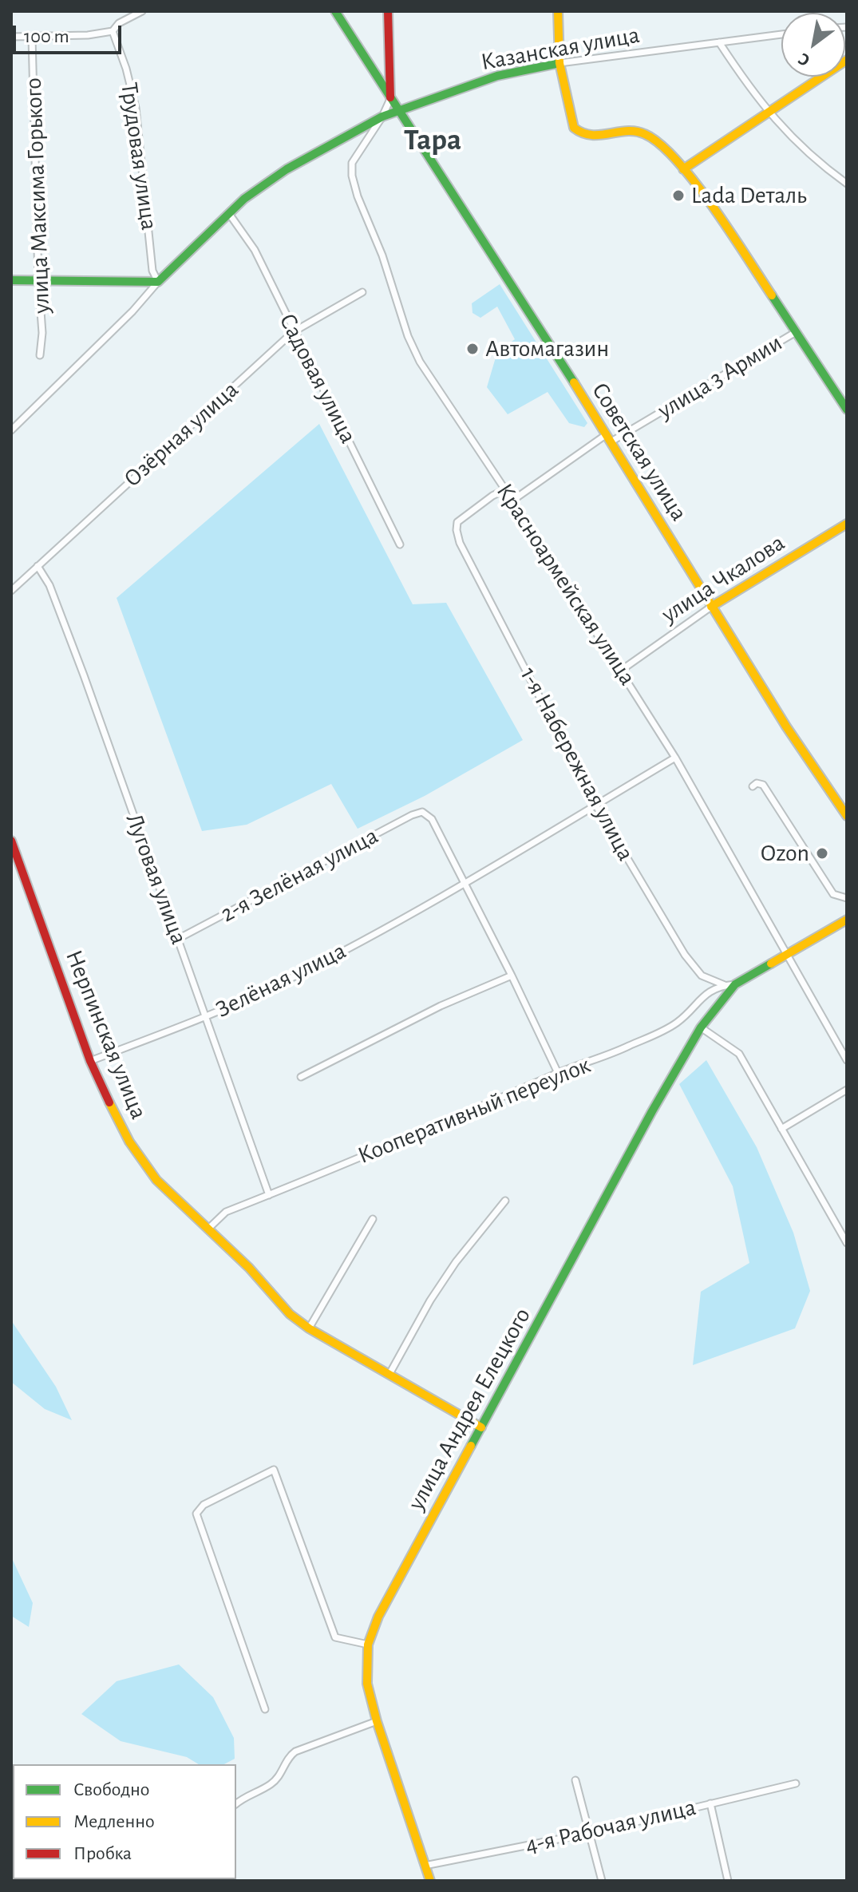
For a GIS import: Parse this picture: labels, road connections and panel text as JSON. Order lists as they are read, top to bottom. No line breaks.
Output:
{"streets":{"main road":["Казанская улица","Советская улица","улица Чкалова","Нерпинская улица","улица Андрея Елецкого"],"street":["Трудовая улица","улица Максима Горького","улица 3 Армии","Садовая улица","Озёрная улица","Красноармейская улица","1-я Набережная улица","2-я Зелёная улица","Луговая улица","Зелёная улица","Кооперативный переулок","4-я Рабочая улица"]},"crossings":[["Казанская улица","Трудовая улица"],["Казанская улица","Садовая улица"],["Казанская улица","Советская улица"],["Казанская улица","Красноармейская улица"],["улица 3 Армии","Советская улица"],["улица 3 Армии","Красноармейская улица"],["Садовая улица","Озёрная улица"],["Озёрная улица","Луговая улица"],["Советская улица","улица Чкалова"],["Советская улица","Красноармейская улица"],["улица Чкалова","Красноармейская улица"],["Красноармейская улица","1-я Набережная улица"],["Красноармейская улица","Зелёная улица"],["Красноармейская улица","улица Андрея Елецкого"],["1-я Набережная улица","Зелёная улица"],["1-я Набережная улица","Кооперативный переулок"],["2-я Зелёная улица","Луговая улица"],["2-я Зелёная улица","Зелёная улица"],["Луговая улица","Зелёная улица"],["Луговая улица","Кооперативный переулок"],["Зелёная улица","Нерпинская улица"],["Нерпинская улица","Кооперативный переулок"],["Нерпинская улица","улица Андрея Елецкого"],["Кооперативный переулок","улица Андрея Елецкого"],["улица Андрея Елецкого","4-я Рабочая улица"]],"districts":["Тара"],"places":["Lada Dеталь","Автомагазин","Ozon"],"legend":["Свободно","Медленно","Пробка"],"scale_bar":"100 m","north":"bottom left"}
